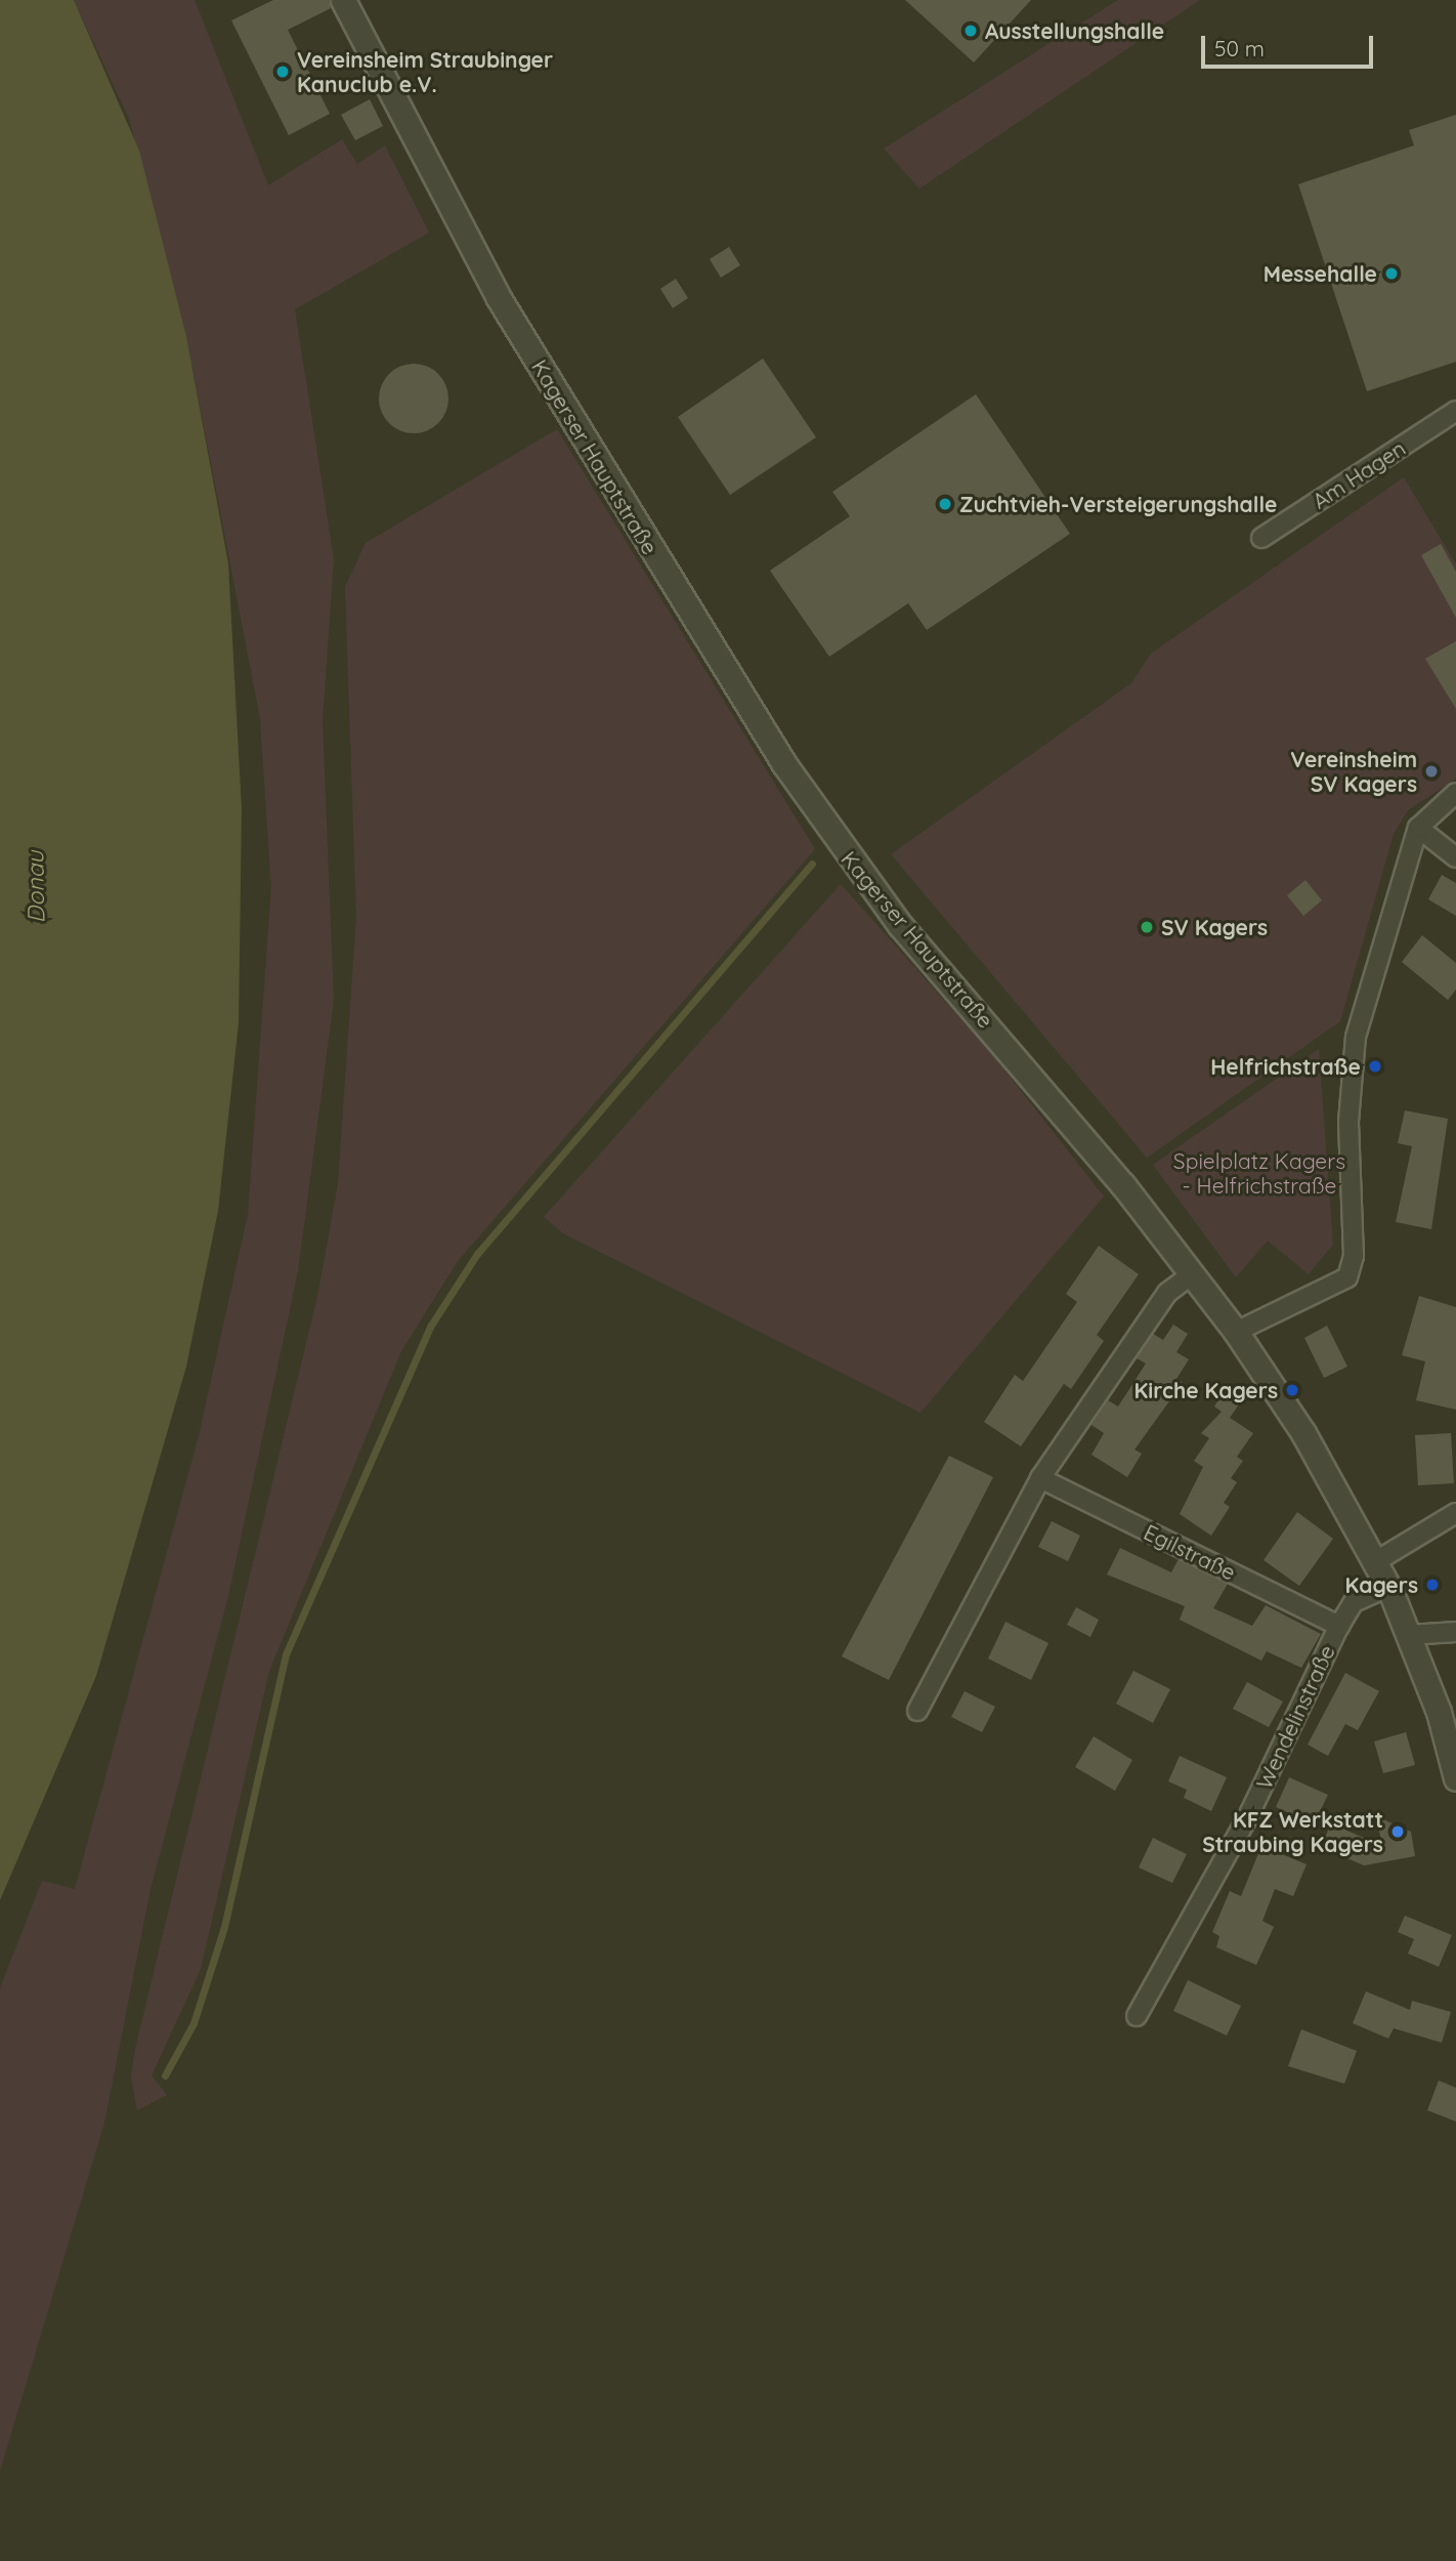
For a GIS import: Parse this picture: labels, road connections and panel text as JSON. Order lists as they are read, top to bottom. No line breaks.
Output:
{"streets":{"street":["Kagerser Hauptstraße","Am Hagen","Egilstraße","Wendelinstraße"]},"crossings":[["Kagerser Hauptstraße","Wendelinstraße"],["Egilstraße","Wendelinstraße"]],"water":["Donau"],"parks":["Spielplatz Kagers - Helfrichstraße"],"places":["Ausstellungshalle","Vereinsheim Straubinger Kanuclub e.V.","Messehalle","Zuchtvieh-Versteigerungshalle","Vereinsheim SV Kagers","SV Kagers","Helfrichstraße","Kirche Kagers","Kagers","KFZ Werkstatt Straubing Kagers"],"scale_bar":"50 m"}
